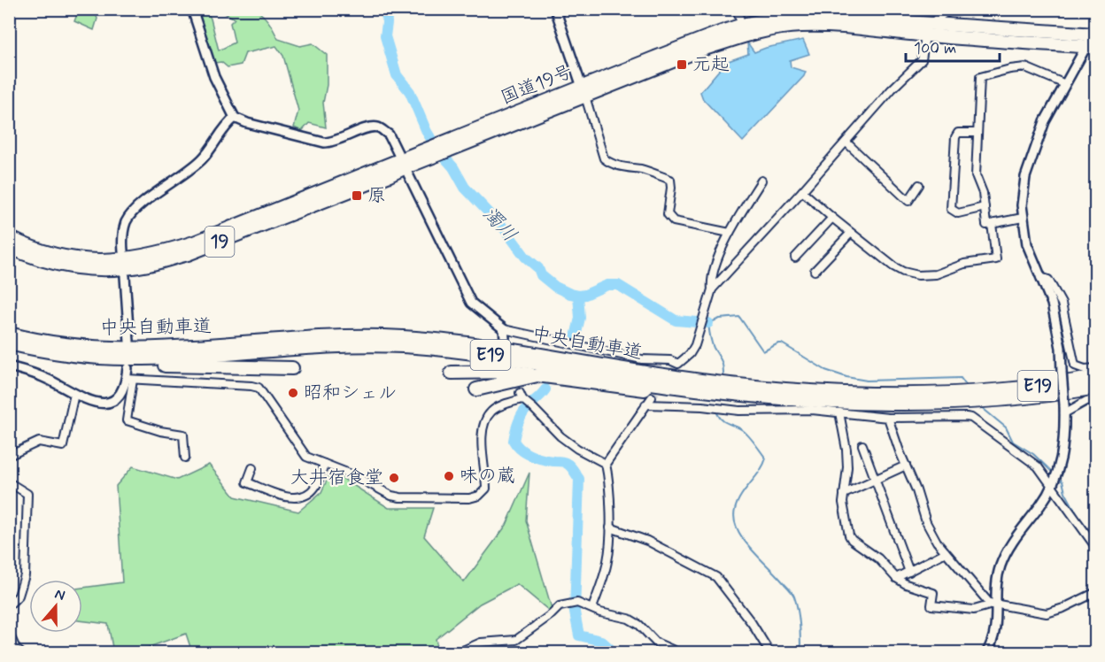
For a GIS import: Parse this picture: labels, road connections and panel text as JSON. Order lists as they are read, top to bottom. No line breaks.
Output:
{"streets":{"highway":["国道19号","19","中央自動車道","E19"]},"water":["濁川"],"places":{"transit":["元起","原"],"other":["昭和シェル","味の蔵","大井宿食堂"]},"scale_bar":"100 m","north":"top"}
